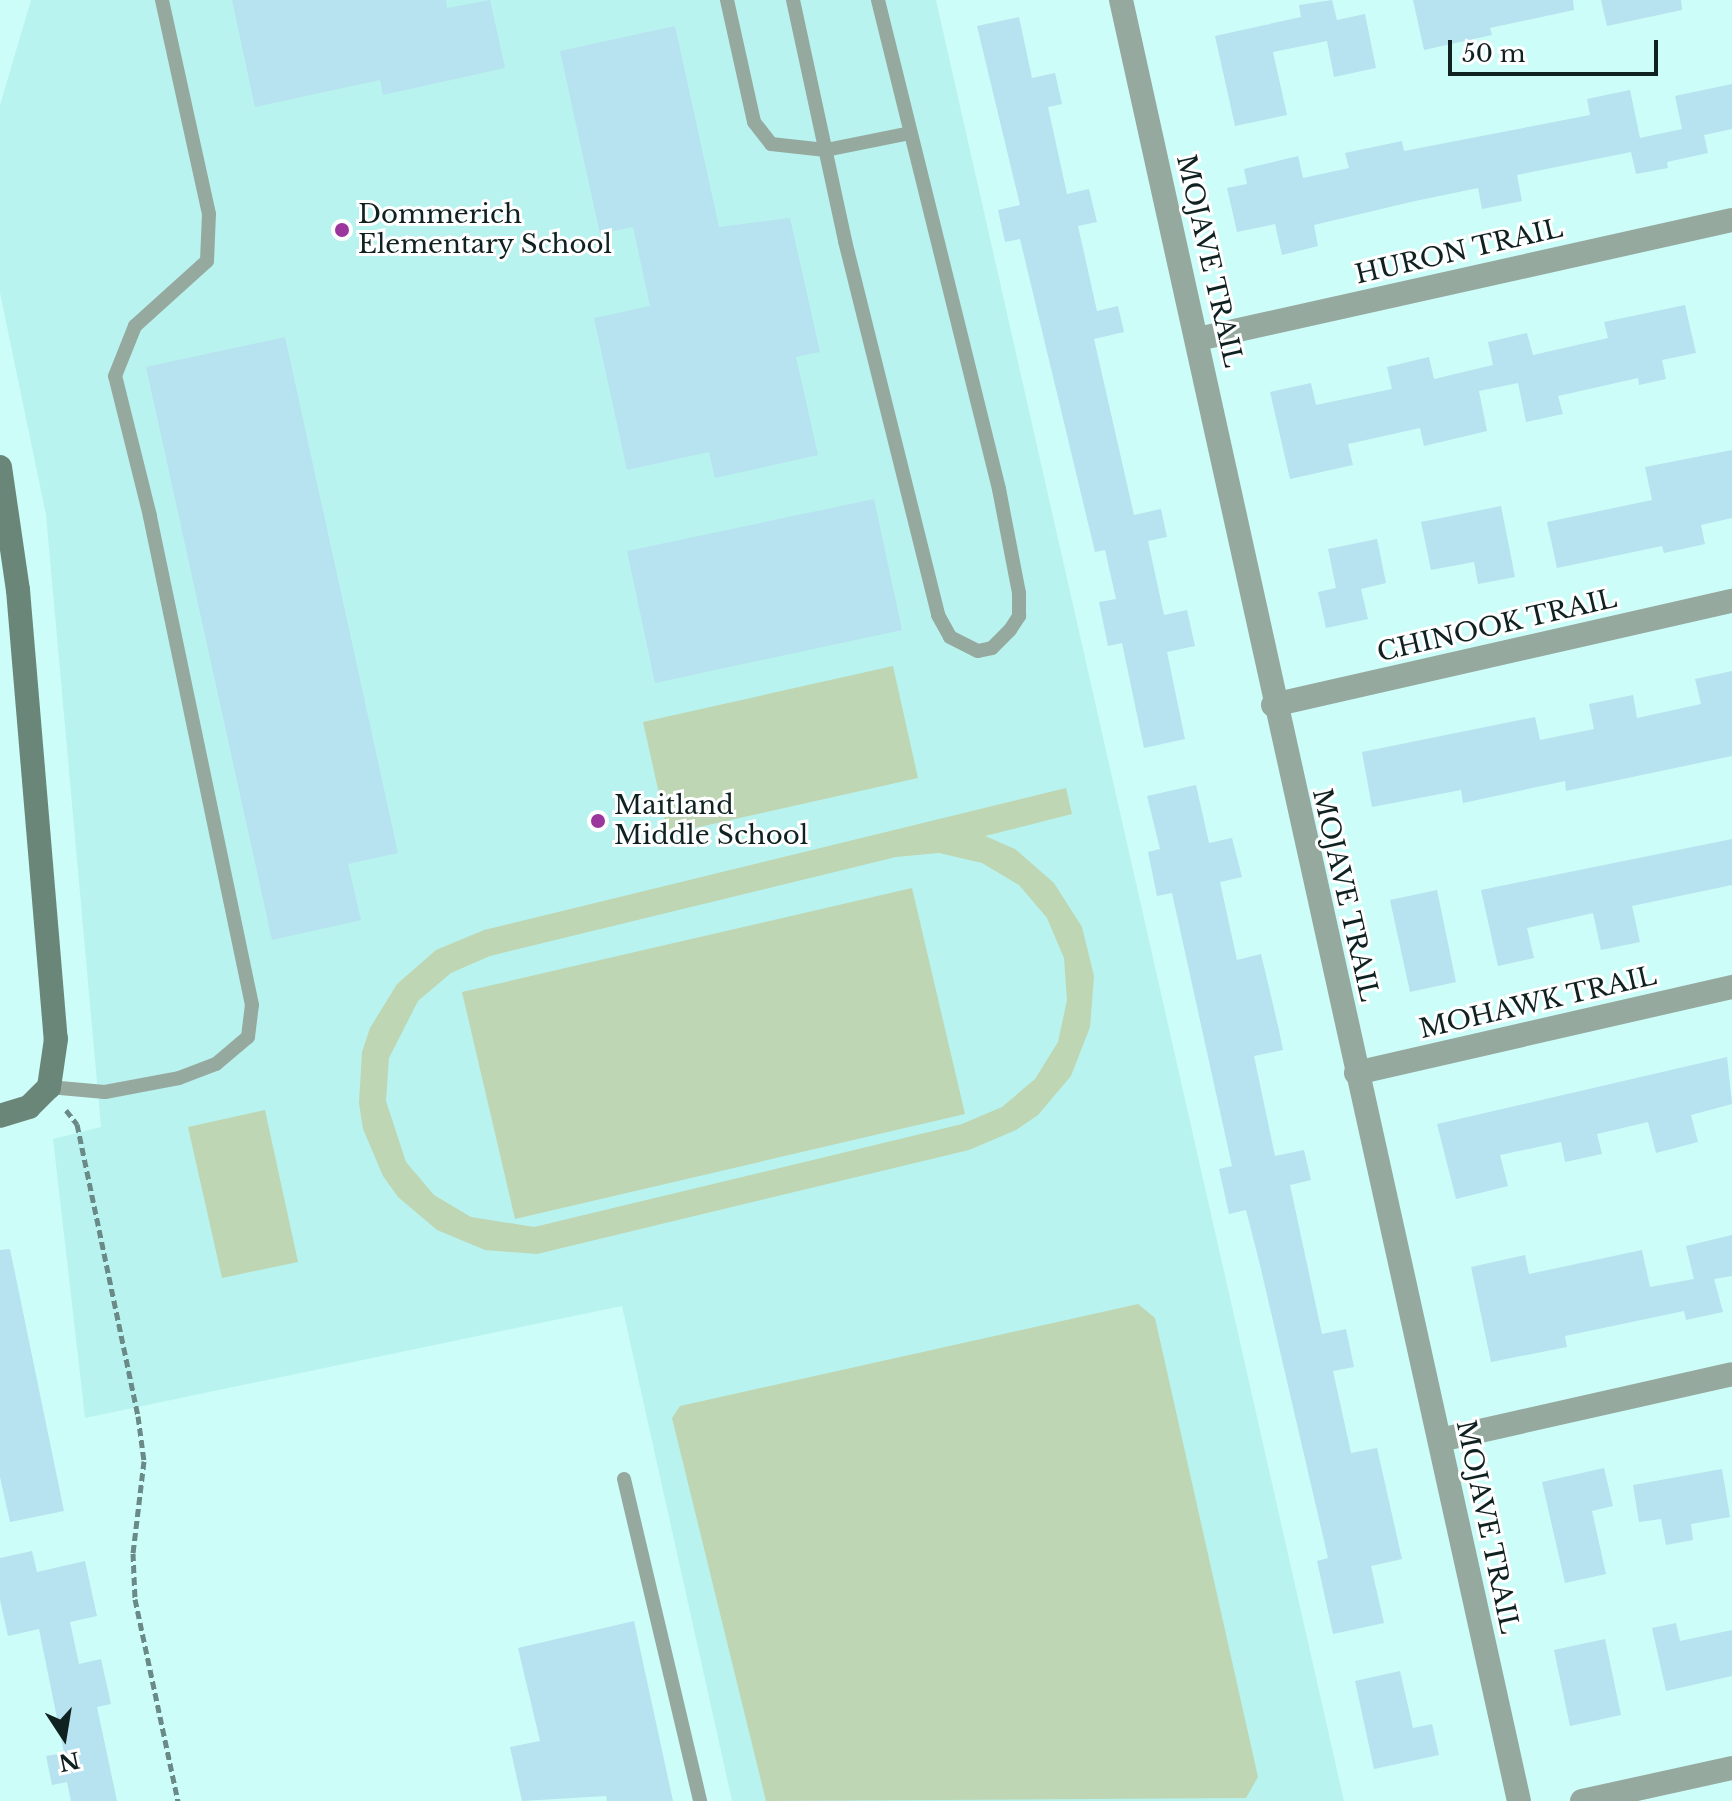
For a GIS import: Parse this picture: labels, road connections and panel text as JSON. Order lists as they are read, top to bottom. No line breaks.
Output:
{"streets":{"street":["HURON TRAIL","MOJAVE TRAIL","CHINOOK TRAIL","MOHAWK TRAIL"]},"crossings":[["HURON TRAIL","MOJAVE TRAIL"],["MOJAVE TRAIL","CHINOOK TRAIL"],["MOJAVE TRAIL","MOHAWK TRAIL"]],"places":["Dommerich Elementary School","Maitland Middle School"],"scale_bar":"50 m","north":"bottom"}
